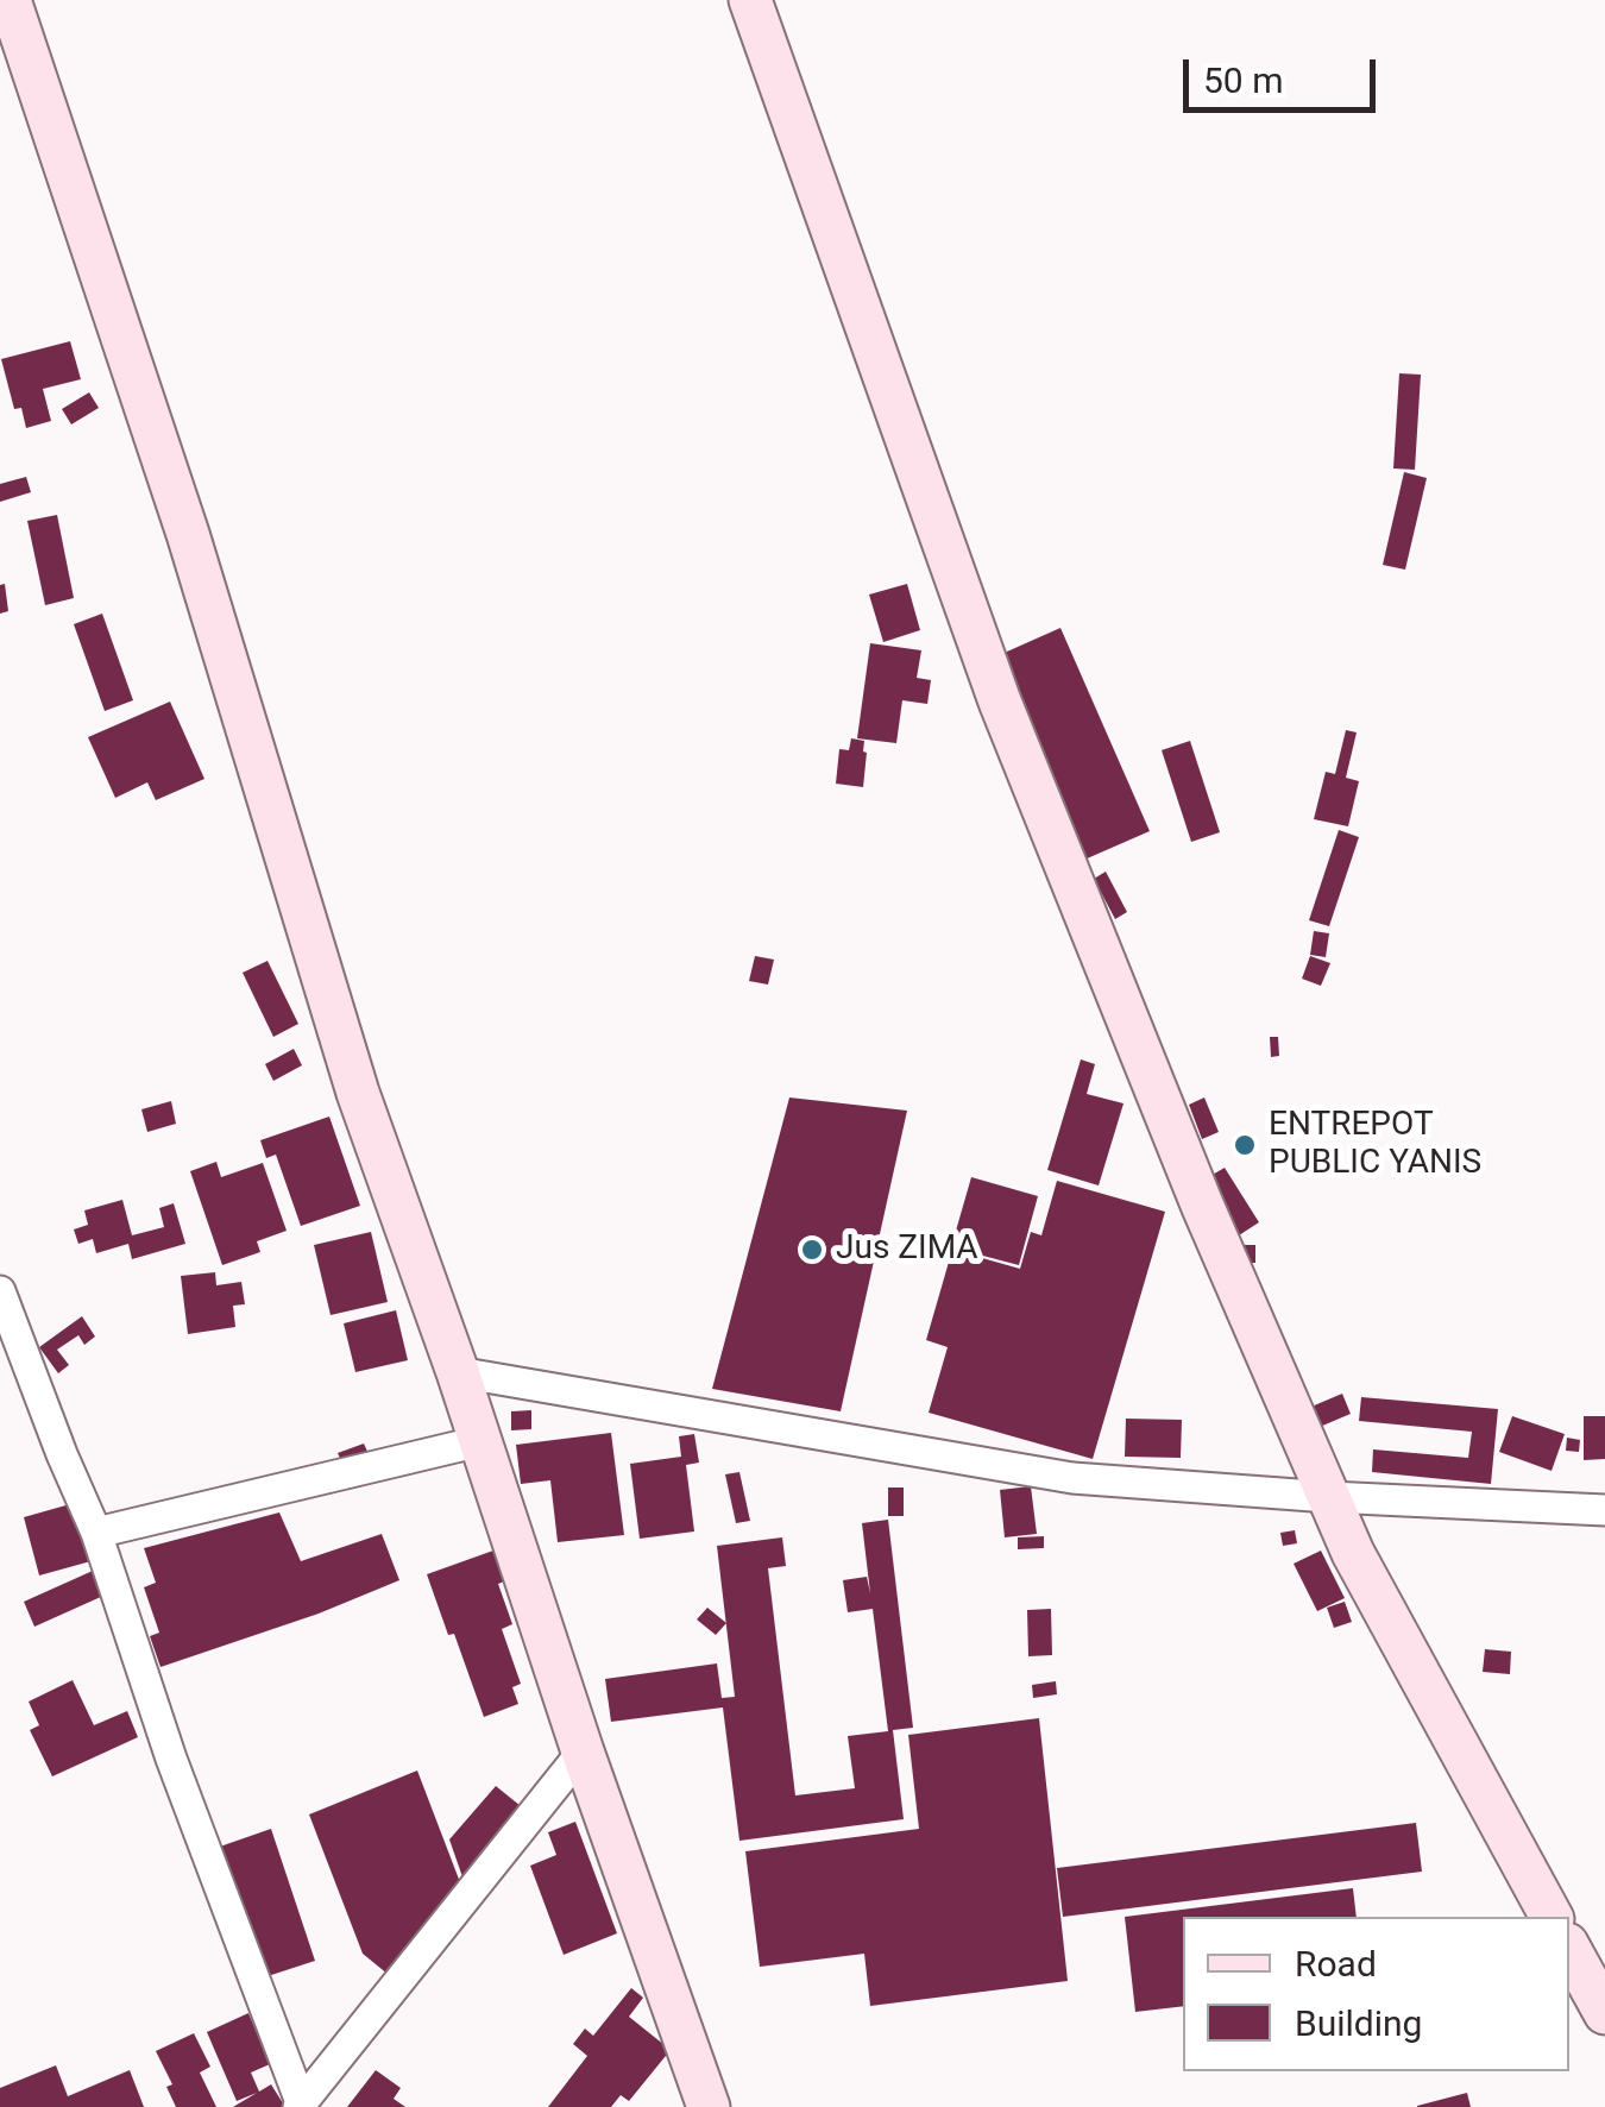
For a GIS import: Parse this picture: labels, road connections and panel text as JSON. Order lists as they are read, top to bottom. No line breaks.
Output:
{"places":["ENTREPOT PUBLIC YANIS","Jus ZIMA"],"legend":["Road","Building"],"scale_bar":"50 m"}
